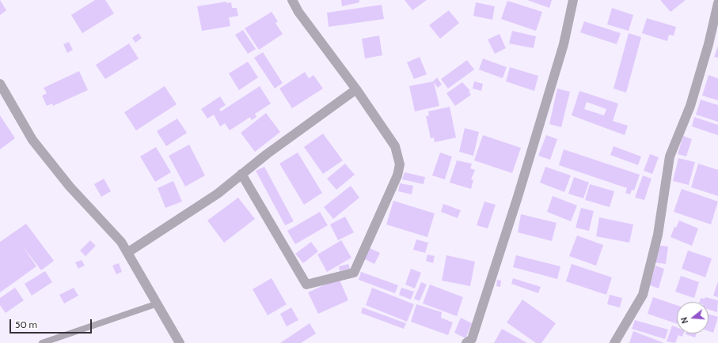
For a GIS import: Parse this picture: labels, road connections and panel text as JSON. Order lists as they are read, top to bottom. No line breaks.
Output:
{"scale_bar":"50 m","north":"left"}
